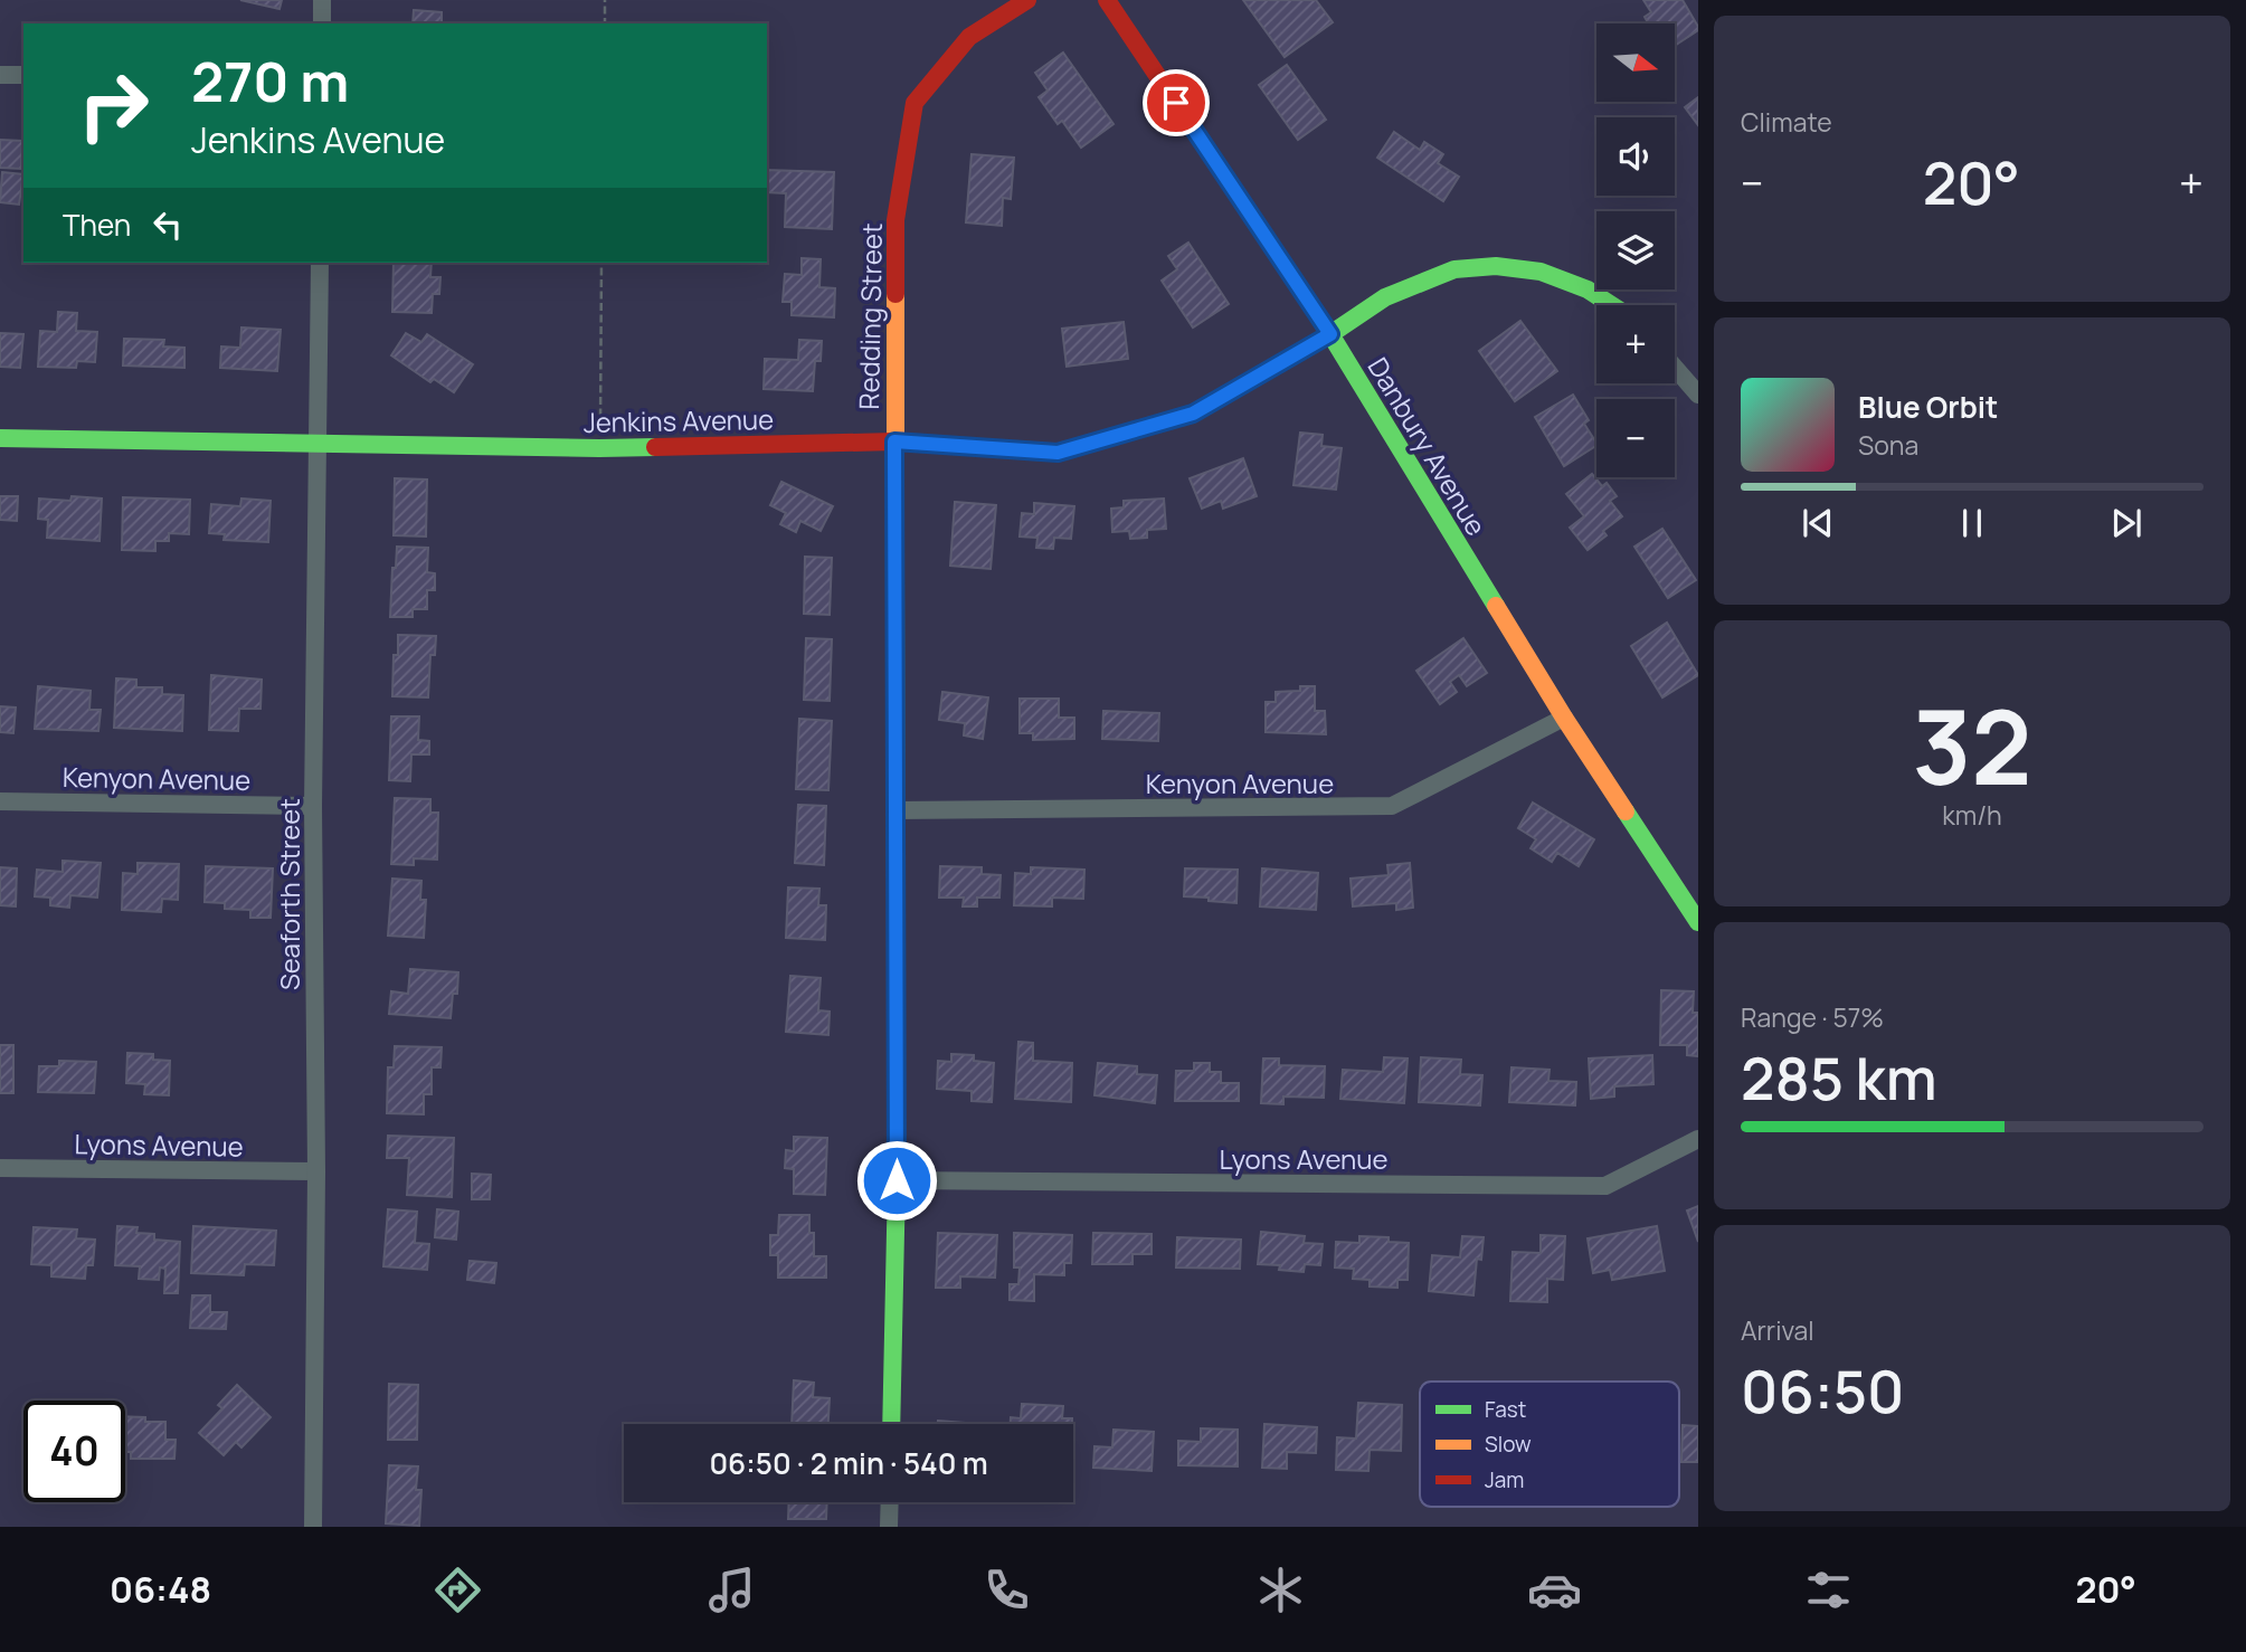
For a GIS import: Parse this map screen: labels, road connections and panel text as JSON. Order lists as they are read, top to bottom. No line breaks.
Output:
{"streets":{"street":["Redding Street","Jenkins Avenue","Danbury Avenue","Kenyon Avenue","Seaforth Street","Lyons Avenue"]},"crossings":[["Redding Street","Jenkins Avenue"],["Redding Street","Kenyon Avenue"],["Redding Street","Lyons Avenue"],["Jenkins Avenue","Danbury Avenue"],["Jenkins Avenue","Seaforth Street"],["Danbury Avenue","Kenyon Avenue"],["Kenyon Avenue","Seaforth Street"],["Seaforth Street","Lyons Avenue"]],"legend":["Fast","Slow","Jam"],"north":"right","page":{"tile":["Climate",["32","km/h"],["Range · 57%","285 km"],["Arrival","06:50"]],"map_buttons":["+","−"],"turn":["270 m","Jenkins Avenue"],"heat":["−","20°","+"],"then":"Then","song":["Blue Orbit","Sona"],"limit":"40","trip":"06:50 · 2 min · 540 m","tabs":["06:48","20°"]}}
